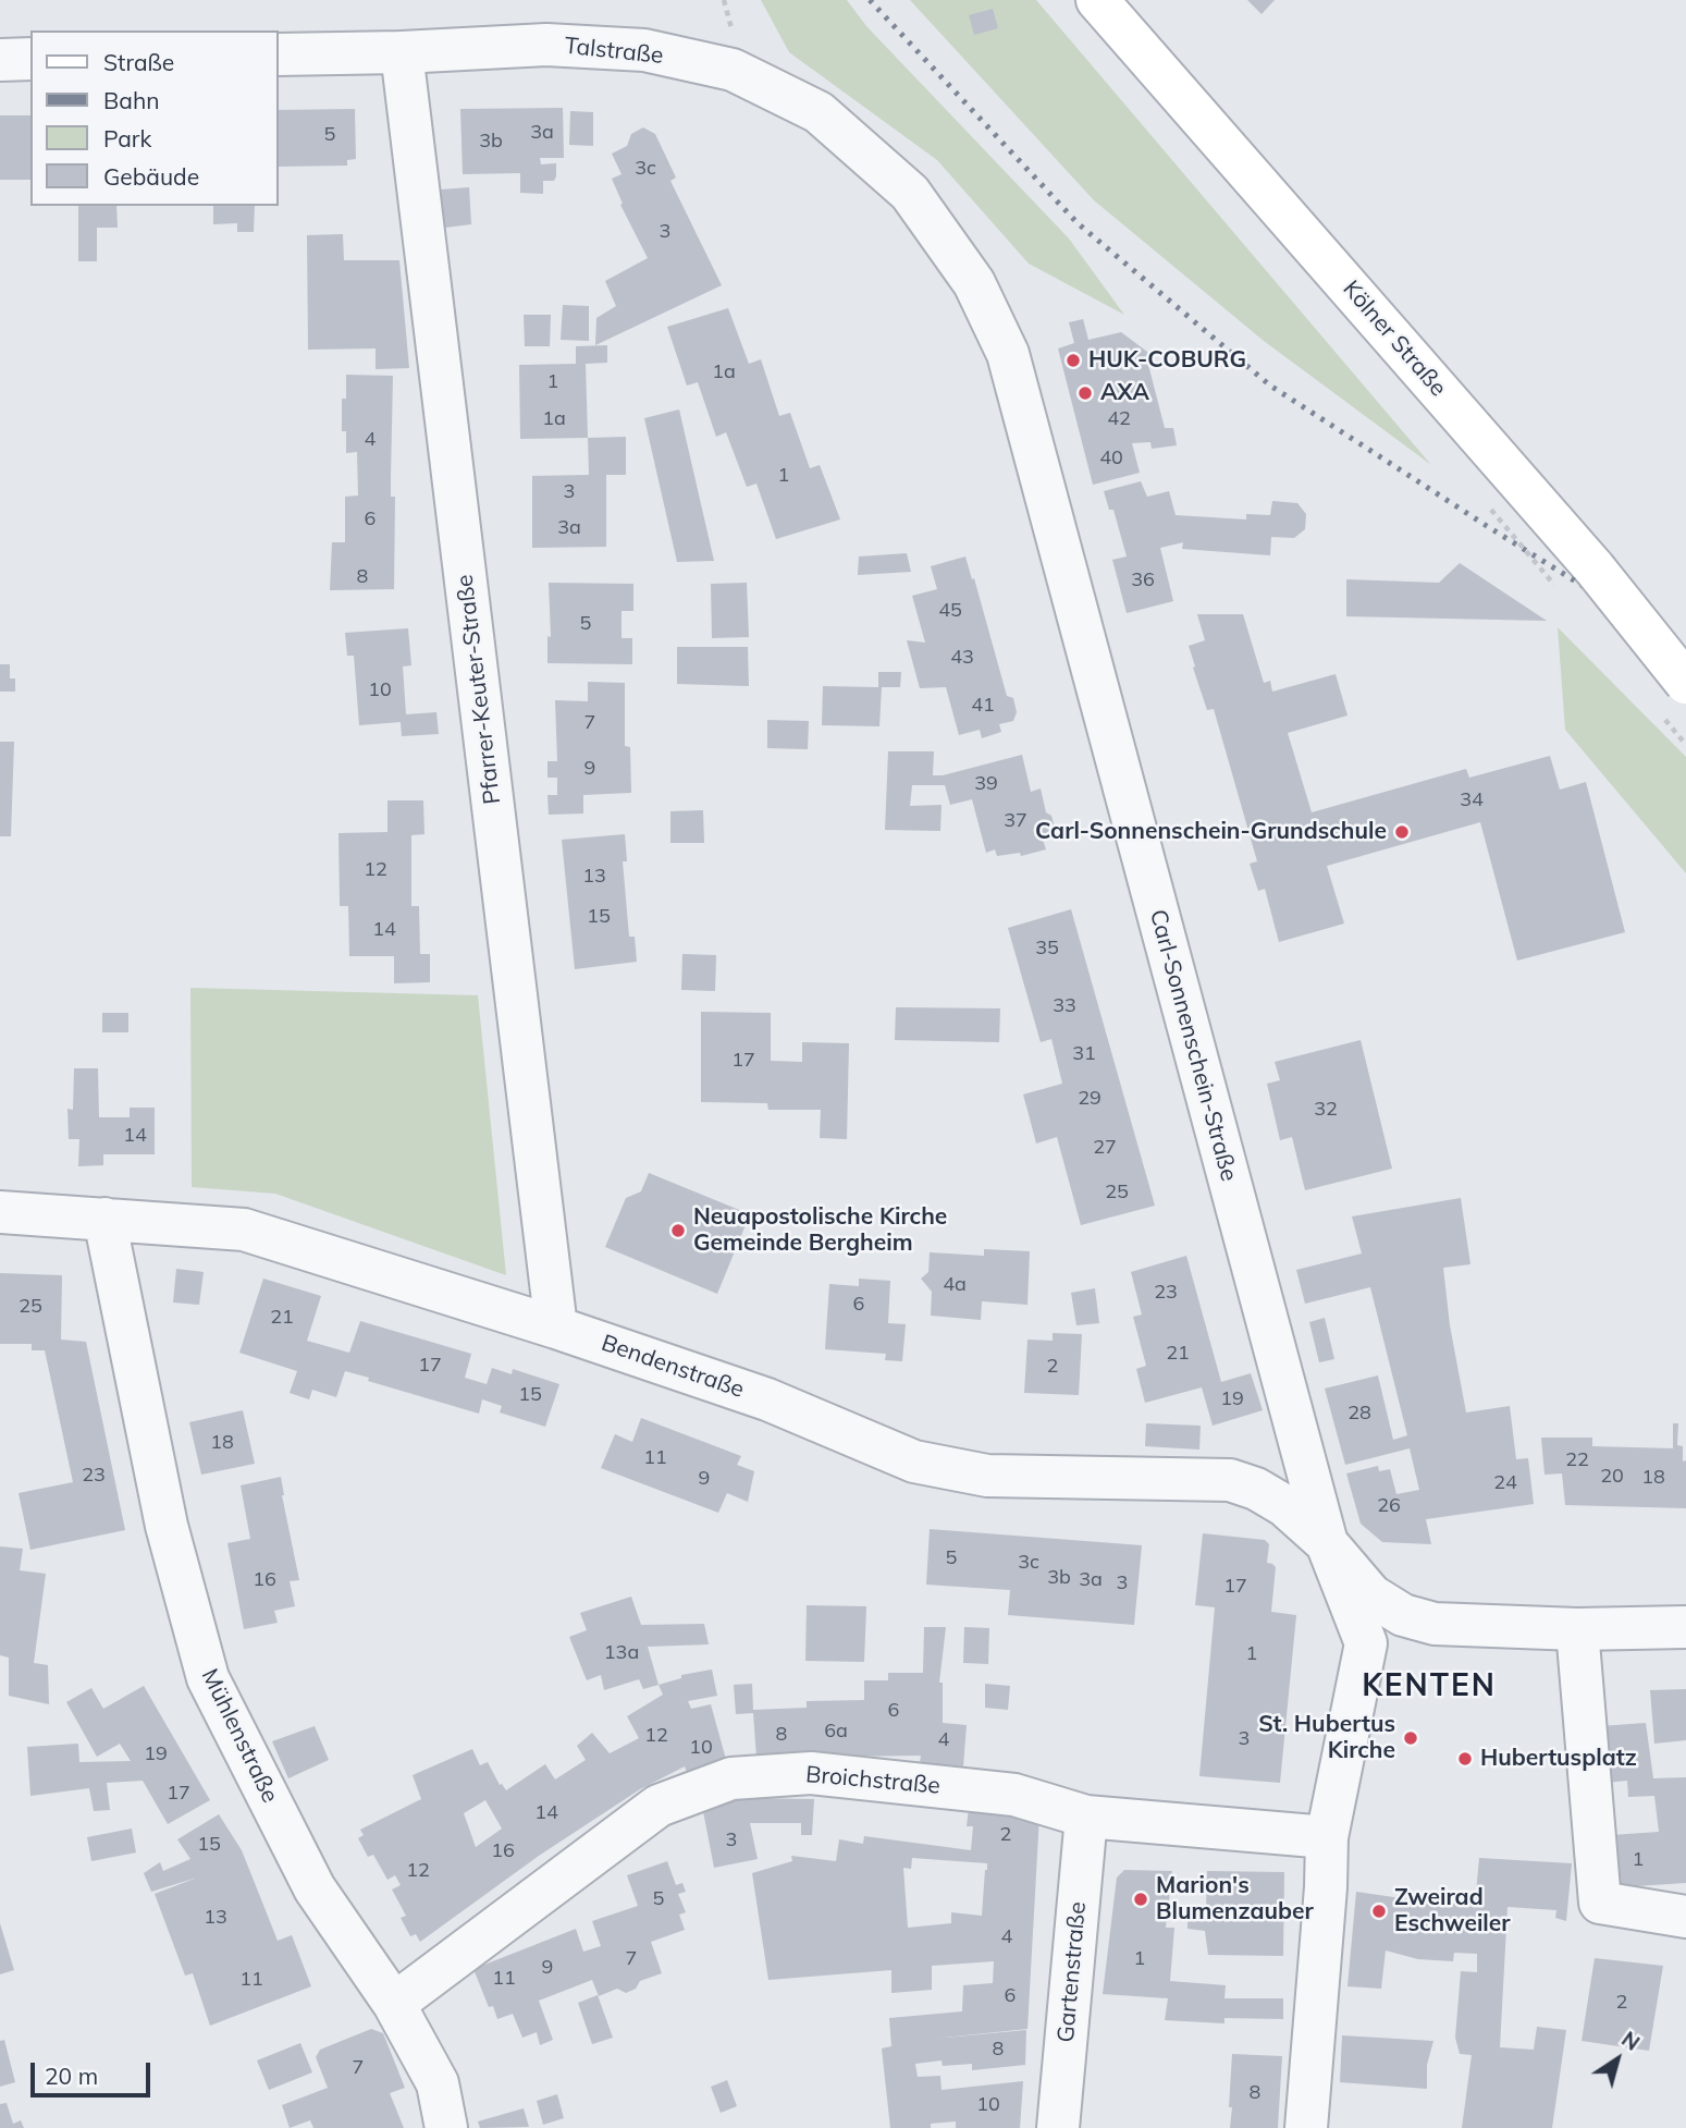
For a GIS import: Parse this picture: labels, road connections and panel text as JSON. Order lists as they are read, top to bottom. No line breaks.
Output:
{"streets":{"main road":["Kölner Straße"],"street":["Talstraße","Pfarrer-Keuter-Straße","Carl-Sonnenschein-Straße","Bendenstraße","Mühlenstraße","Broichstraße","Gartenstraße"]},"crossings":[["Talstraße","Pfarrer-Keuter-Straße"],["Talstraße","Carl-Sonnenschein-Straße"],["Pfarrer-Keuter-Straße","Bendenstraße"],["Carl-Sonnenschein-Straße","Bendenstraße"],["Bendenstraße","Mühlenstraße"],["Mühlenstraße","Broichstraße"],["Broichstraße","Gartenstraße"]],"districts":["KENTEN"],"places":["HUK-COBURG","AXA","Carl-Sonnenschein-Grundschule","Neuapostolische Kirche Gemeinde Bergheim","St. Hubertus Kirche","Hubertusplatz","Marion's Blumenzauber","Zweirad Eschweiler"],"house_numbers":["3a","5","3b","3c","3","1a","1","1a","42","4","40","1","3","6","3a","8","36","45","5","43","10","41","7","9","39","34","37","12","13","15","14","35","33","31","17","29","32","14","27","25","4a","23","6","25","21","21","17","2","15","19","28","18","11","22","23","20","18","9","24","26","5","3c","3b","16","3a","3","17","13a","1","6","6a","8","12","3","4","10","19","17","14","2","3","15","16","1","12","5","13","4","7","1","9","11","11","6","2","8","7","8","10"],"legend":["Straße","Bahn","Park","Gebäude"],"scale_bar":"20 m","north":"top right"}
